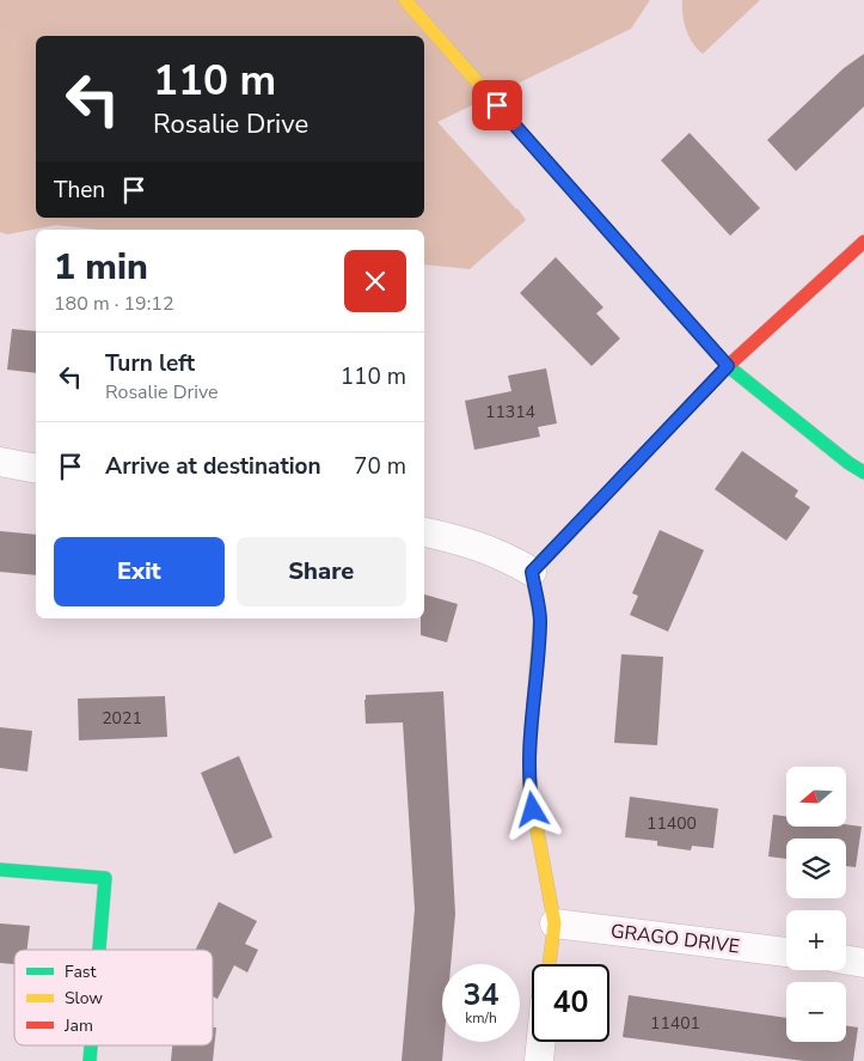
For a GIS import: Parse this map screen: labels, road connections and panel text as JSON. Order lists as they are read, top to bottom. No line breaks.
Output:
{"streets":{"street":["GRAGO DRIVE"]},"house_numbers":["11314","2021","11400","11401"],"legend":["Fast","Slow","Jam"],"north":"left","page":{"turn":["110 m","Rosalie Drive"],"then":"Then","heading":["1 min","180 m · 19:12"],"list":[{"name":"Turn left","note":"Rosalie Drive","value":"110 m"},{"name":"Arrive at destination","value":"70 m"}],"buttons":["Exit","Share"],"map_buttons":["+","−"],"speed":"34 km/h","limit":"40"}}
